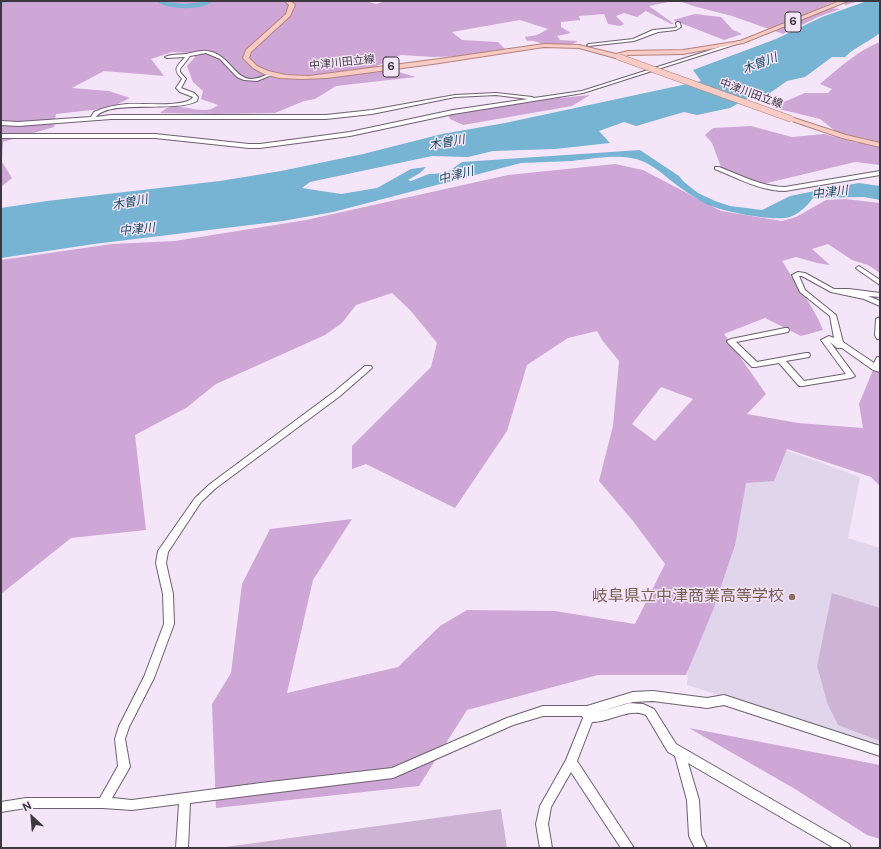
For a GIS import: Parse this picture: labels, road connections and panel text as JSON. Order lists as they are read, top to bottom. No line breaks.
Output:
{"streets":{"main road":["6","中津川田立線"]},"water":["木曽川","中津川"],"places":["岐阜県立中津商業高等学校"],"north":"top left"}
